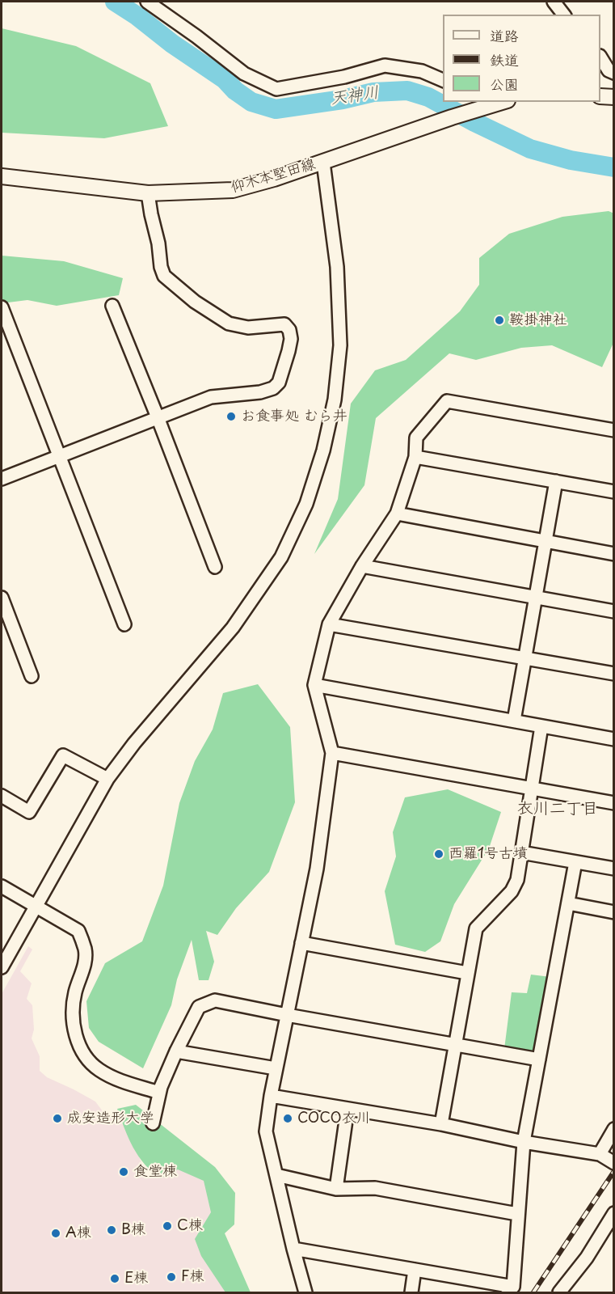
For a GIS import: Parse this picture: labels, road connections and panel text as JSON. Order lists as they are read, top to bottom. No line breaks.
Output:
{"streets":{"main road":["仰木本堅田線"]},"districts":["衣川二丁目"],"water":["天神川"],"places":["鞍掛神社","お食事処 むら井","西羅1号古墳","成安造形大学","COCO衣川","食堂棟","C棟","B棟","A棟","F棟","E棟"],"legend":["道路","鉄道","公園"]}
